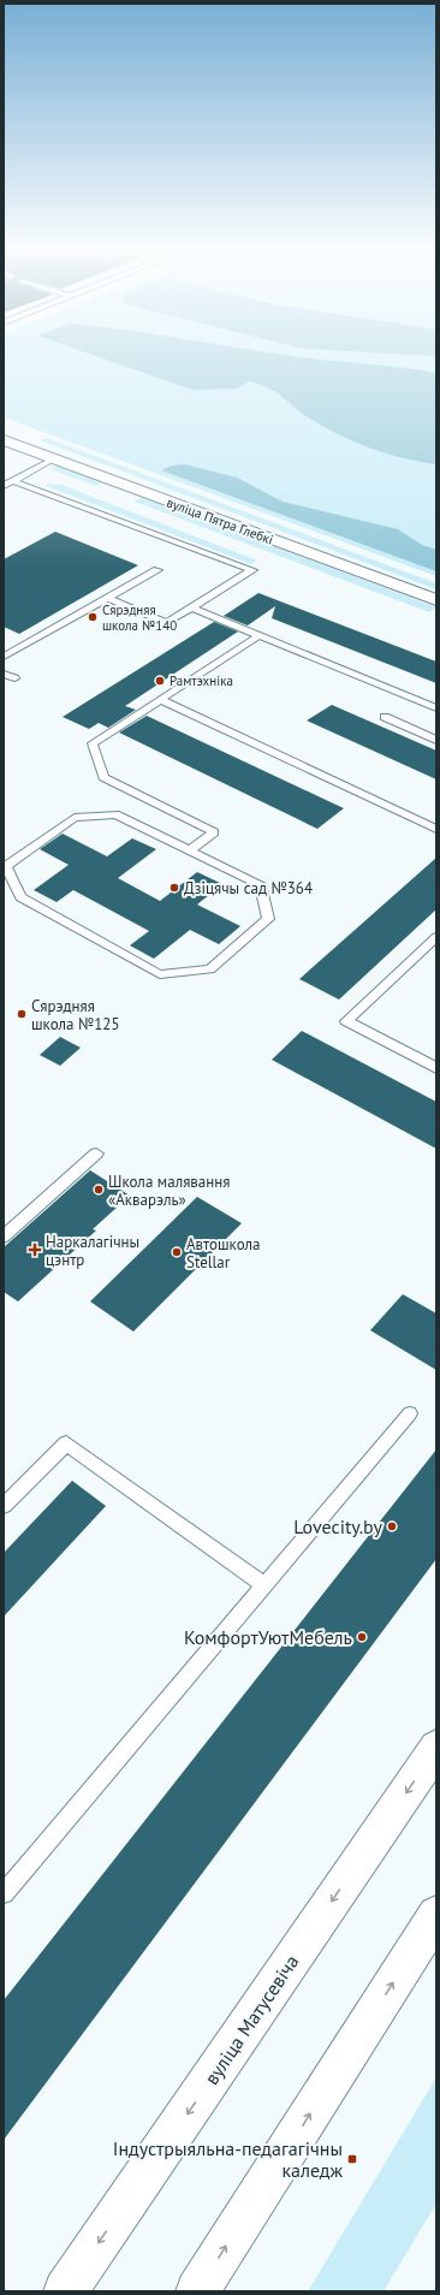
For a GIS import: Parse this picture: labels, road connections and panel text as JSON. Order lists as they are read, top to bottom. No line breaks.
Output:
{"streets":{"main road":["вуліца Пятра Глебкі","вуліца Матусевіча"]},"places":{"other":["Сярэдняя школа №140","Рамтэхніка","Дзіцячы сад №364","Сярэдняя школа №125","Школа малявання «Акварэль»","Автошкола Stellar","Lovecity.by","КомфортУютМебель"],"health":["Наркалагічны цэнтр"],"transit":["Індустрыяльна-педагагічны каледж"]}}
